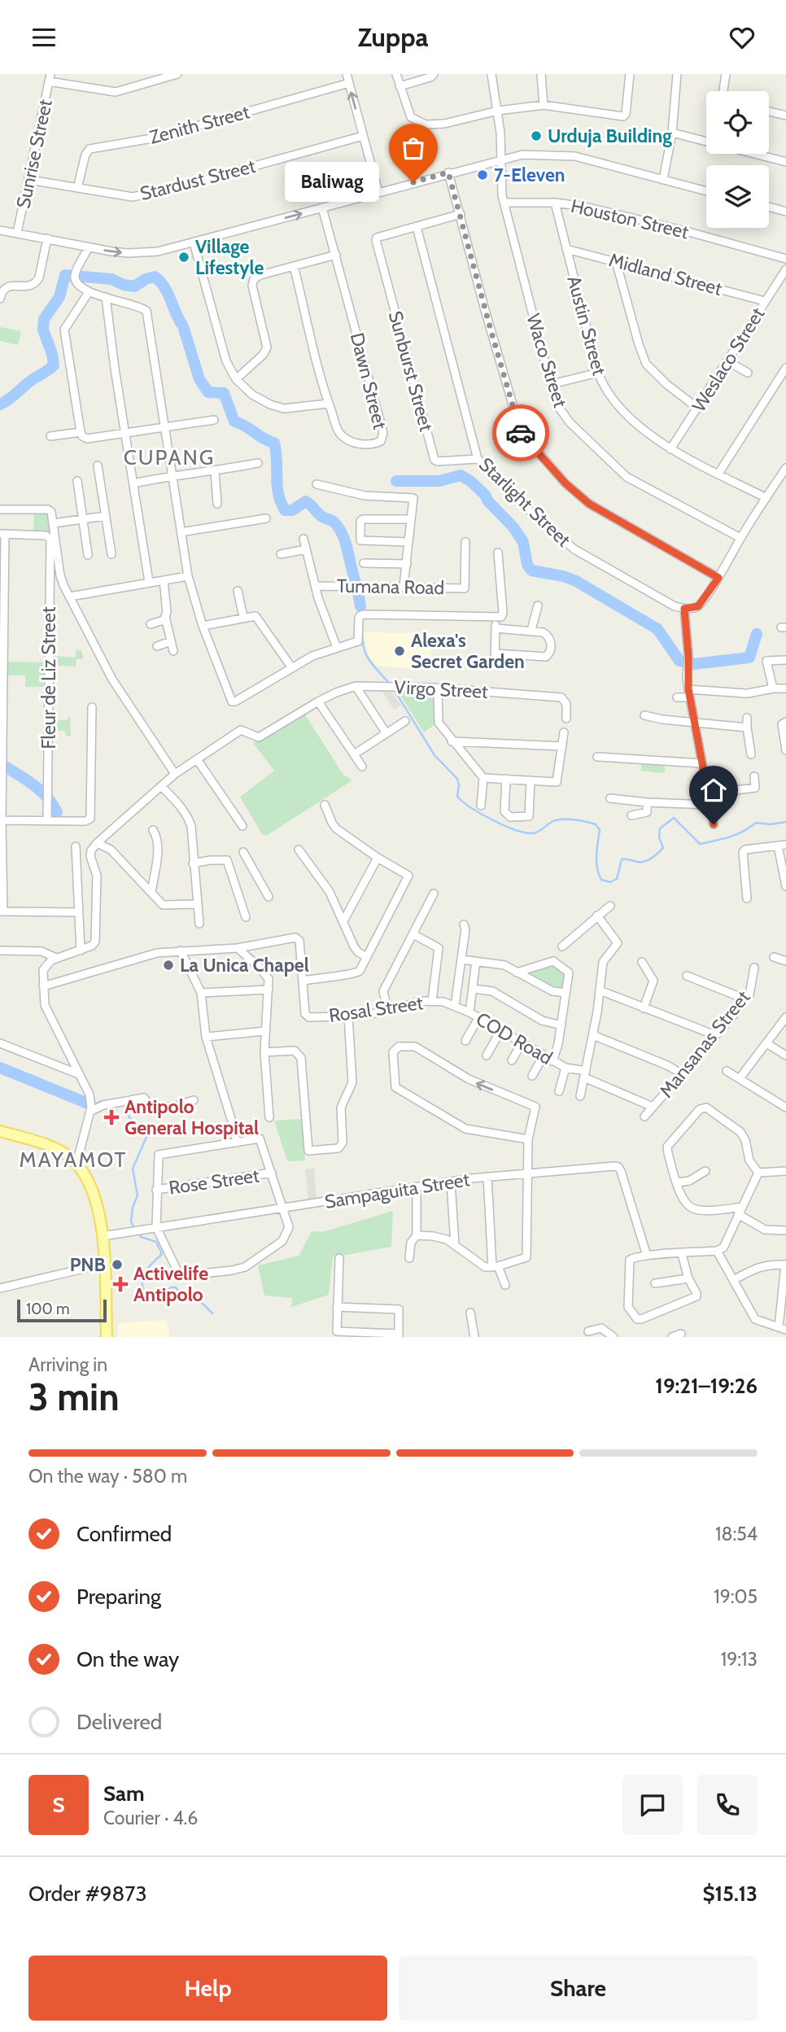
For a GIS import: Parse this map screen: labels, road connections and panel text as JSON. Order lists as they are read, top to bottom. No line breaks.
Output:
{"streets":{"street":["Zenith Street","Sunrise Street","Stardust Street","Houston Street","Midland Street","Austin Street","Weslaco Street","Waco Street","Sunburst Street","Dawn Street","Starlight Street","Tumana Road","Fleur de Liz Street","Virgo Street","Rosal Street","COD Road","Mansanas Street","Rose Street","Sampaguita Street"]},"crossings":[["Zenith Street","Stardust Street"],["Sunrise Street","Stardust Street"],["Houston Street","Austin Street"],["Houston Street","Waco Street"],["Midland Street","Austin Street"],["Midland Street","Weslaco Street"],["Austin Street","Weslaco Street"],["Sunburst Street","Starlight Street"],["Rosal Street","COD Road"],["COD Road","Mansanas Street"]],"districts":["CUPANG","MAYAMOT"],"places":{"other":["Urduja Building","7-Eleven","Baliwag","Village Lifestyle","Alexa's Secret Garden","La Unica Chapel","PNB"],"health":["Antipolo General Hospital","Activelife Antipolo"]},"scale_bar":"100 m","page":{"header":"Zuppa","bubble":"Baliwag","scale":"100 m","heading":["3 min","Arriving in","19:21–19:26"],"panel":["Sam","Courier · 4.6","Order #9873","$15.13"],"bar":"On the way · 580 m","list":[["Confirmed","18:54"],["Preparing","19:05"],["On the way","19:13"],"Delivered"],"round":"S","buttons":["Help","Share"]}}
